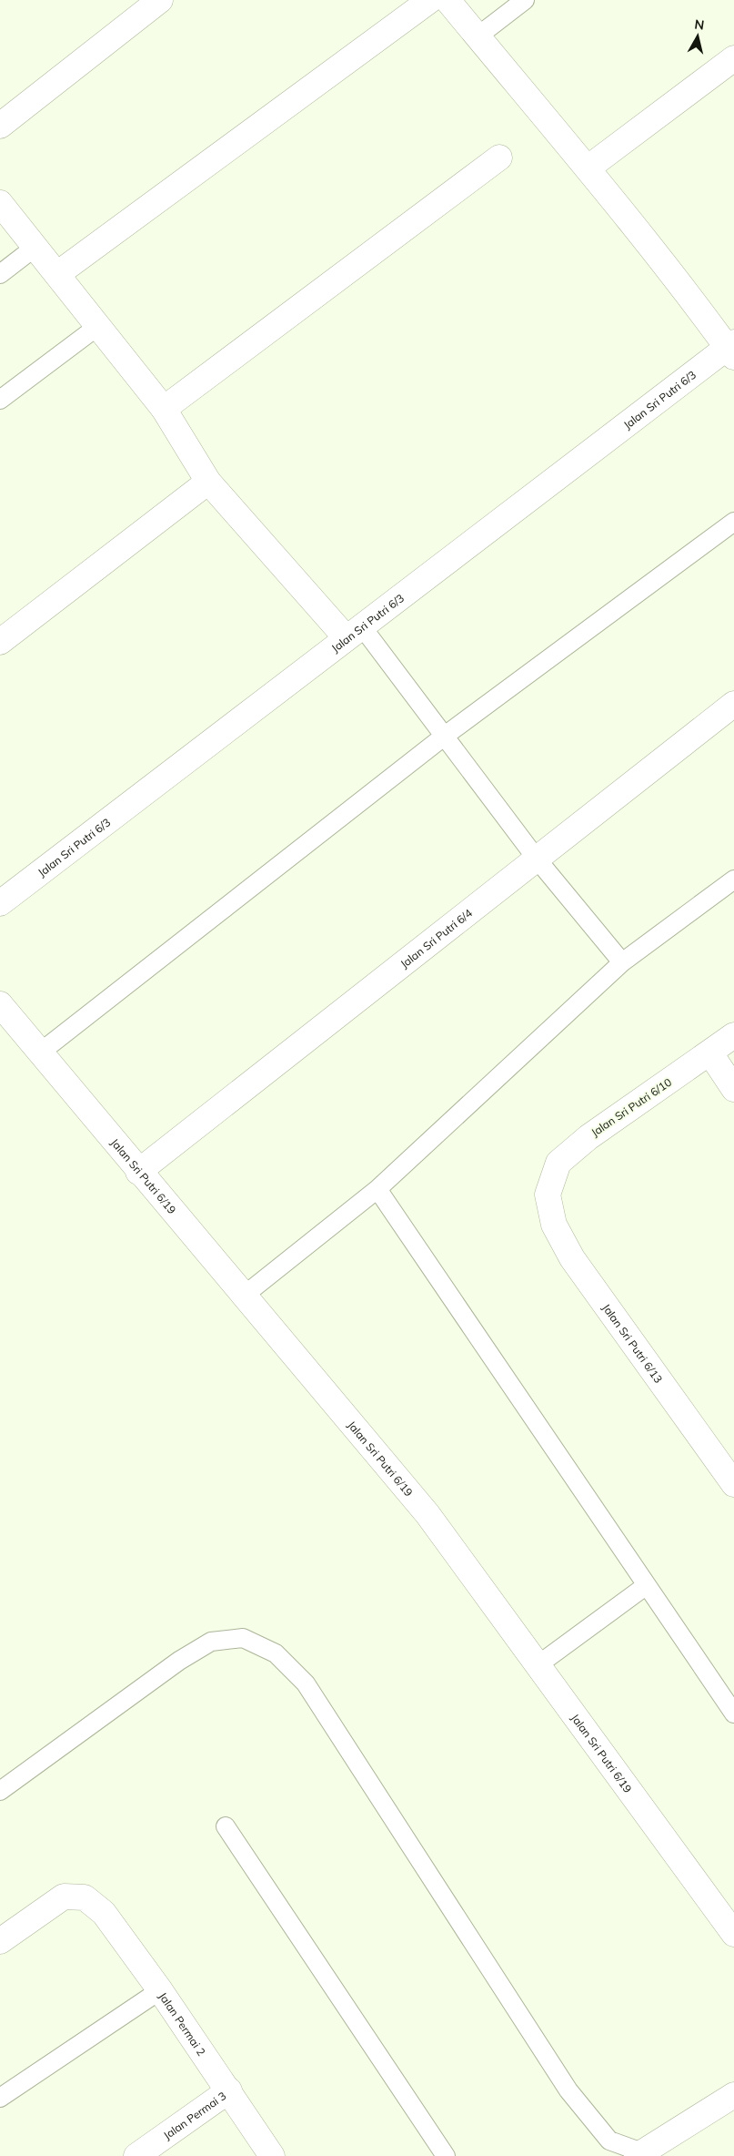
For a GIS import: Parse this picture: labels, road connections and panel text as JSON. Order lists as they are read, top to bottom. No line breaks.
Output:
{"streets":{"street":["Jalan Sri Putri 6/3","Jalan Sri Putri 6/4","Jalan Sri Putri 6/10","Jalan Sri Putri 6/19","Jalan Sri Putri 6/13","Jalan Permai 2","Jalan Permai 3"]},"crossings":[["Jalan Sri Putri 6/4","Jalan Sri Putri 6/19"],["Jalan Sri Putri 6/10","Jalan Sri Putri 6/13"],["Jalan Permai 2","Jalan Permai 3"]],"north":"top"}
